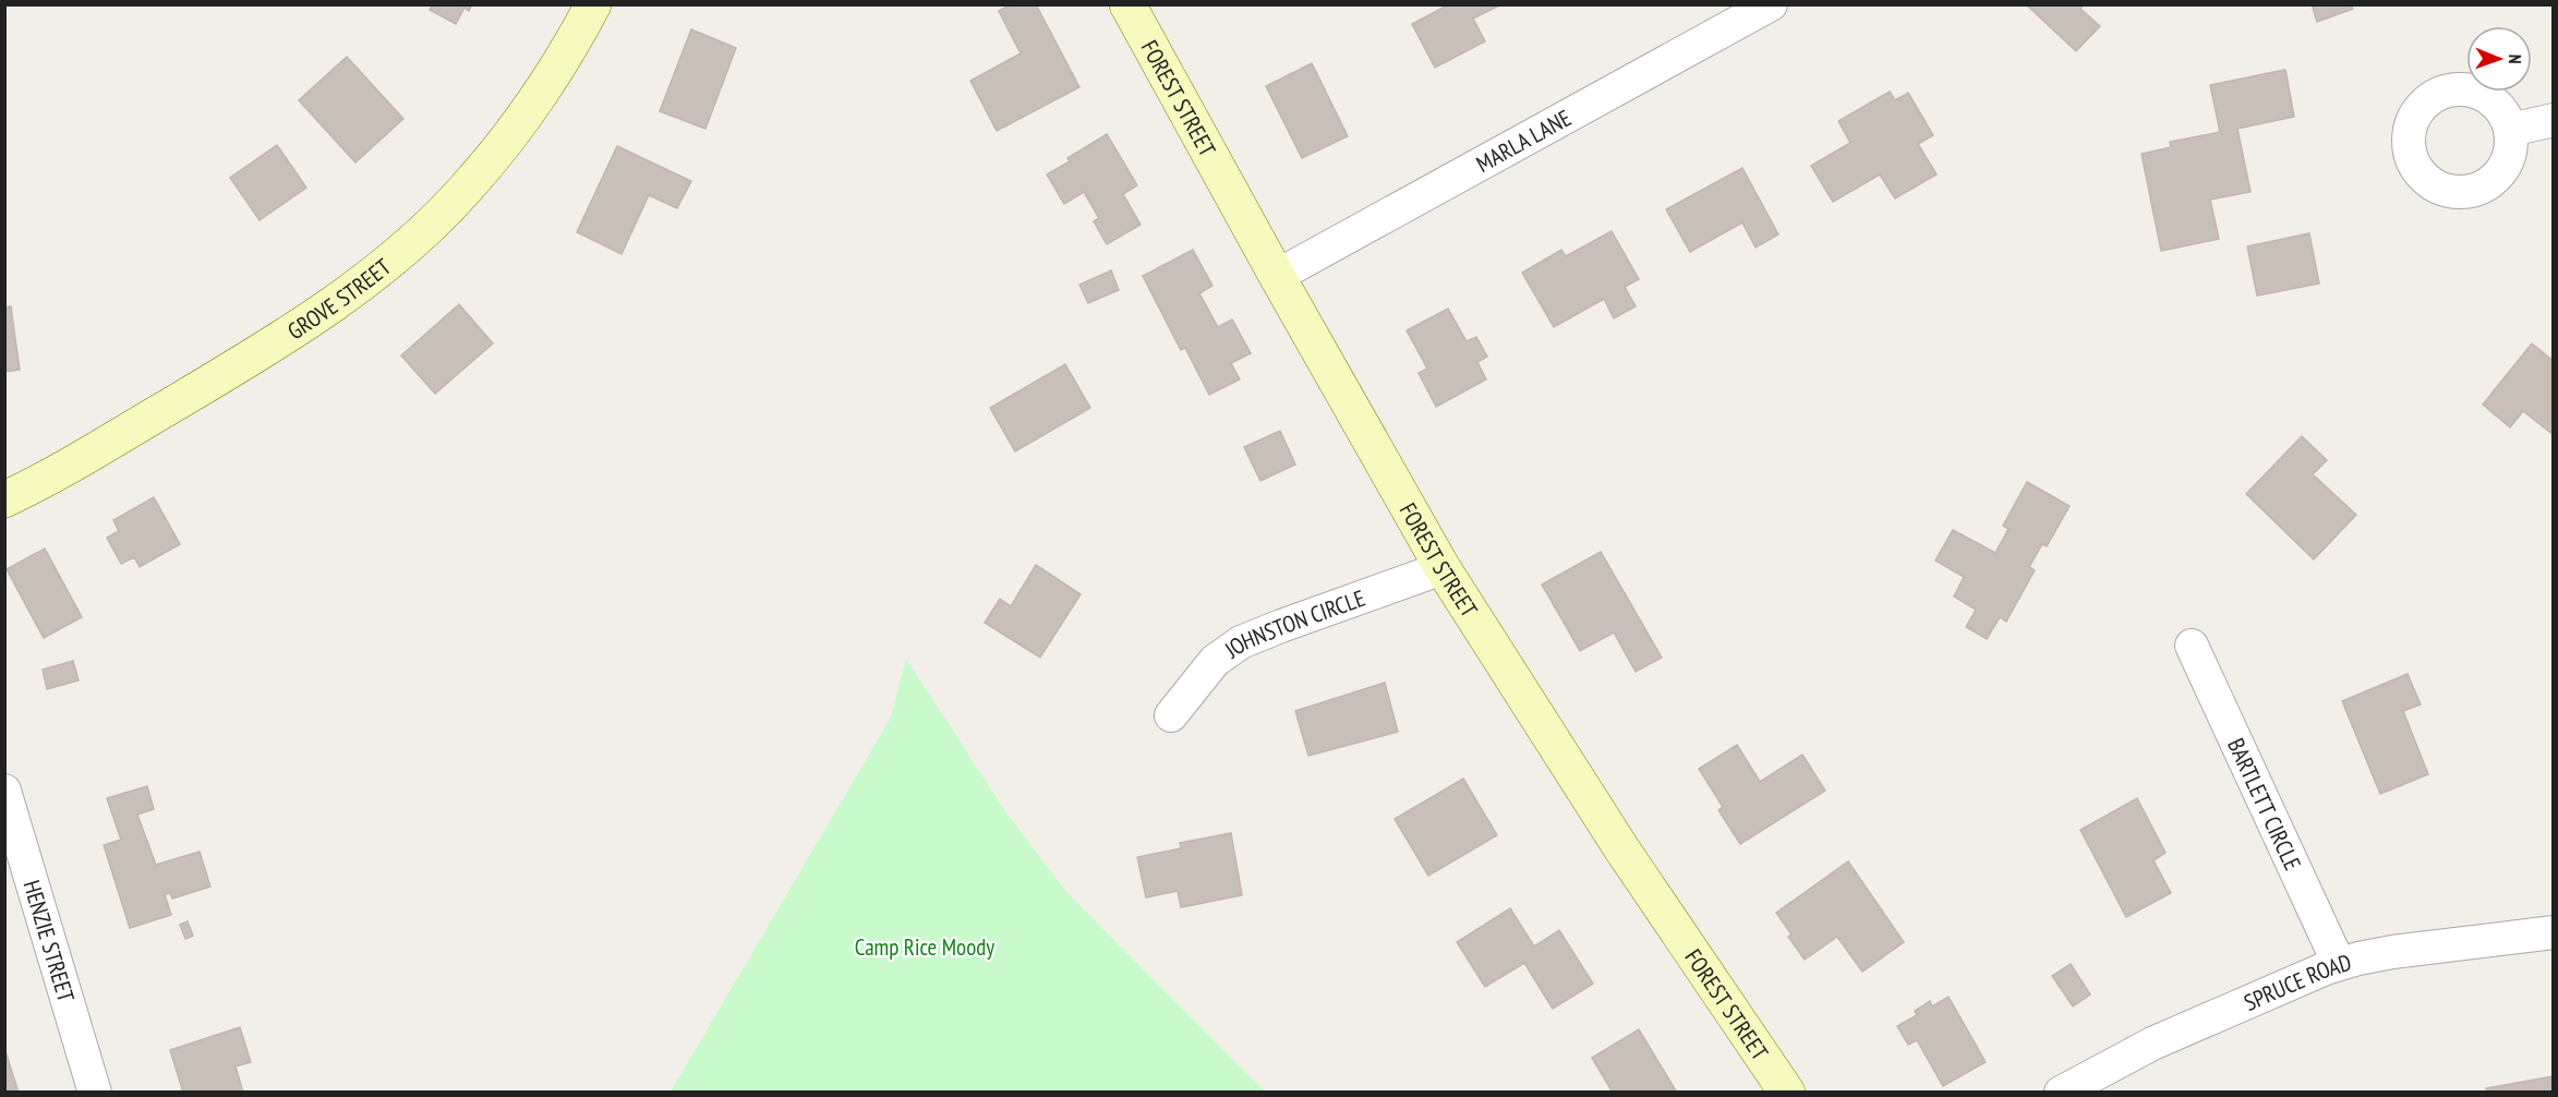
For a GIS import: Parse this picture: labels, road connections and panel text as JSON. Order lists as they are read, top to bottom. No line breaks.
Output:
{"streets":{"street":["FOREST STREET","MARLA LANE","GROVE STREET","JOHNSTON CIRCLE","BARTLETT CIRCLE","HENZIE STREET","SPRUCE ROAD"]},"crossings":[["FOREST STREET","MARLA LANE"],["FOREST STREET","JOHNSTON CIRCLE"],["BARTLETT CIRCLE","SPRUCE ROAD"]],"parks":["Camp Rice Moody"],"north":"right"}
